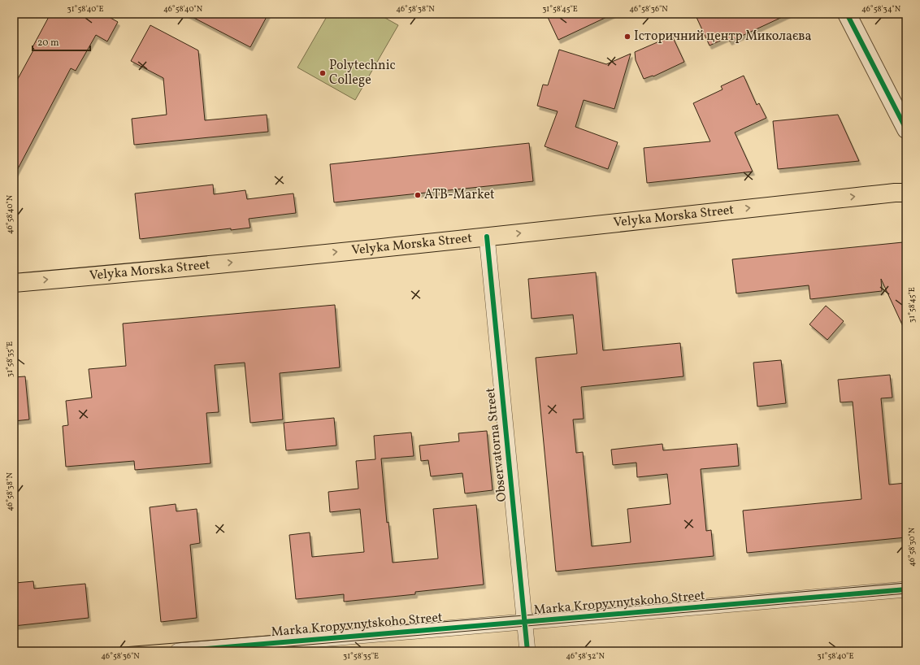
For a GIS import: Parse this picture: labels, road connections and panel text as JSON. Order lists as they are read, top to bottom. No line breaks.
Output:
{"streets":{"highway":["Velyka Morska Street"],"street":["Observatorna Street","Marka Kropyvnytskoho Street"]},"crossings":[["Velyka Morska Street","Observatorna Street"],["Observatorna Street","Marka Kropyvnytskoho Street"]],"one_way":["Velyka Morska Street"],"places":["Історичний центр Миколаєва","Polytechnic College","ATB-Market"],"scale_bar":"20 m","coordinates":["31°58'40\"E","46°58'40\"N","46°58'38\"N","31°58'45\"E","46°58'36\"N","46°58'34\"N","31°58'35\"E","46°58'30\"N","46°58'32\"N"]}
